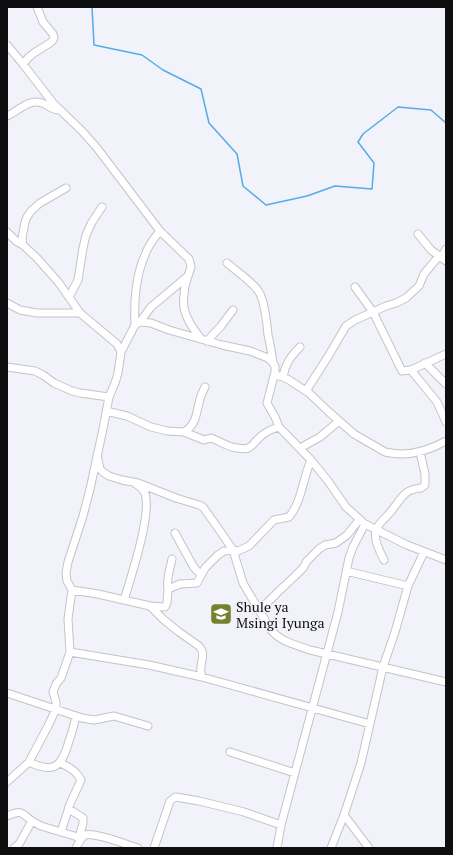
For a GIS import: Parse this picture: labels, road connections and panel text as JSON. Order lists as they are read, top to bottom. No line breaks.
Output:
{"places":{"school or university":["Shule ya Msingi Iyunga"]}}
